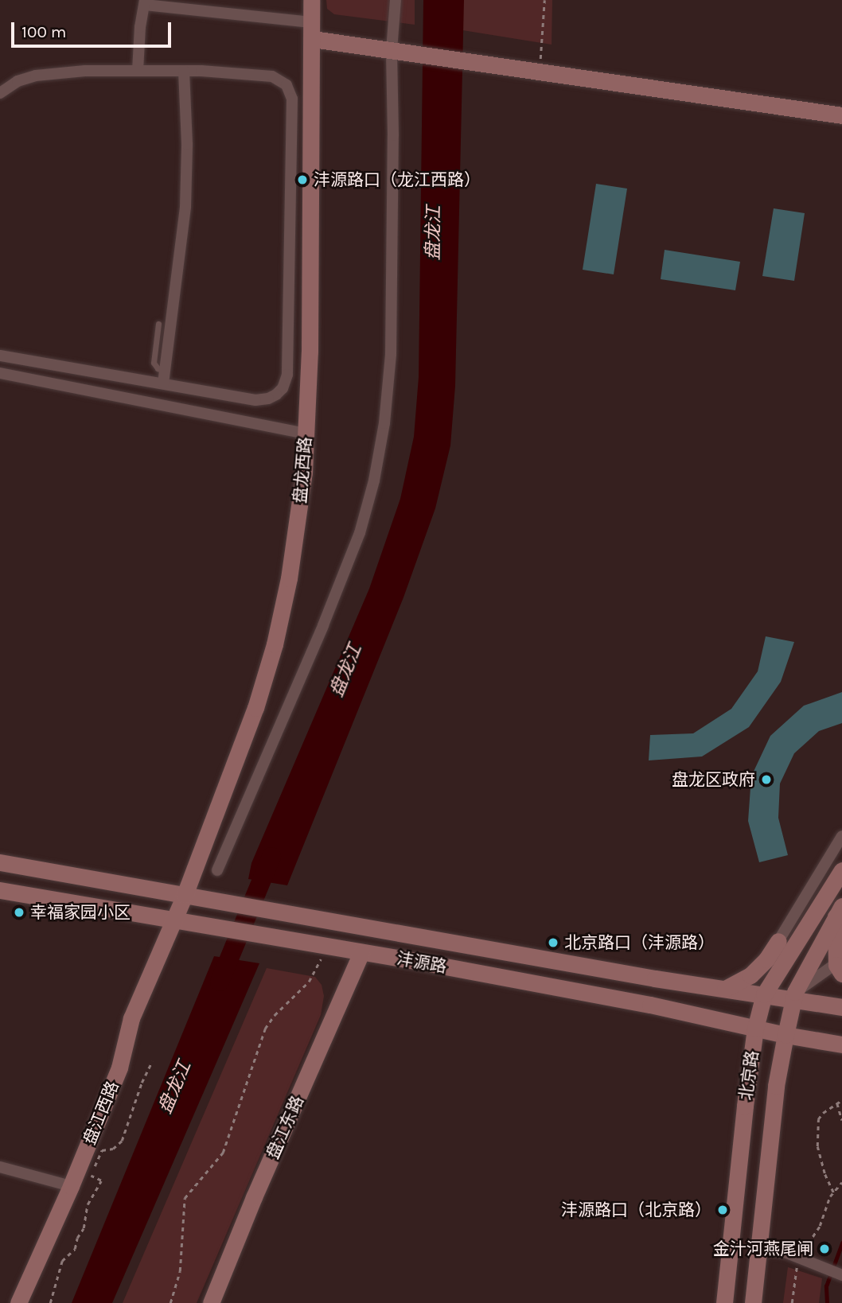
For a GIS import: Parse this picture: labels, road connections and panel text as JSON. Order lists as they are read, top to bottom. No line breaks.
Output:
{"streets":{"main road":["盘龙西路","沣源路","北京路","盘江西路","盘江东路"]},"crossings":[["盘龙西路","沣源路"],["盘龙西路","盘江西路"],["沣源路","北京路"],["沣源路","盘江西路"],["沣源路","盘江东路"]],"water":["盘龙江"],"places":["沣源路口（龙江西路）","盘龙区政府","幸福家园小区","北京路口（沣源路）","沣源路口（北京路）","金汁河燕尾闸"],"scale_bar":"100 m"}
